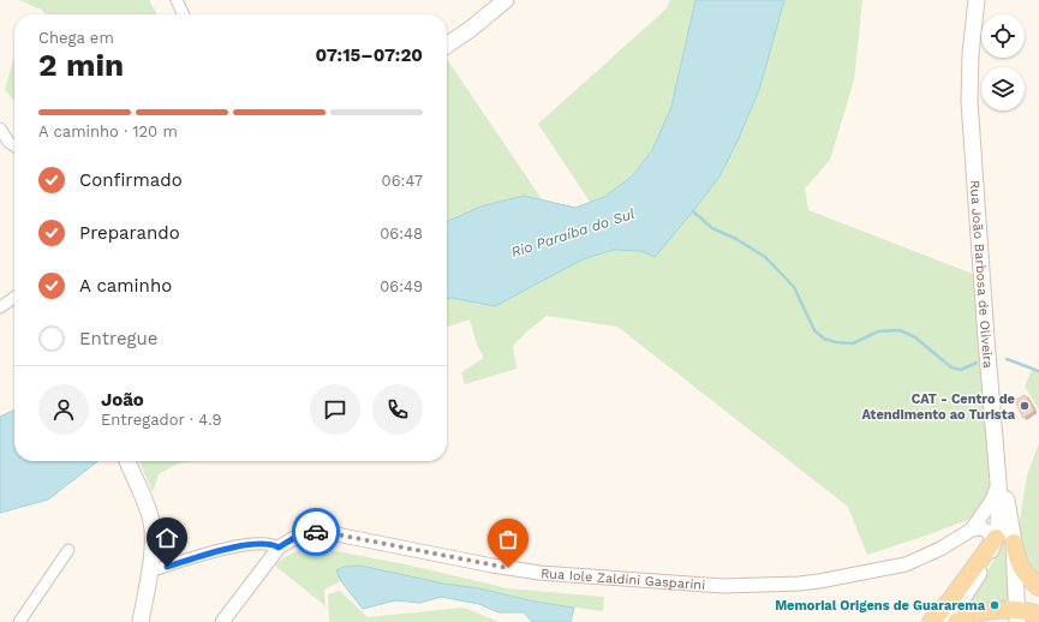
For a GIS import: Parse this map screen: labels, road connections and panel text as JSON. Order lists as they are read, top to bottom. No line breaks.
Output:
{"streets":{"main road":["Rua João Barbosa de Oliveira"],"street":["Rua Iole Zaldini Gasparini"]},"crossings":[["Rua João Barbosa de Oliveira","Rua Iole Zaldini Gasparini"]],"water":["Rio Paraíba do Sul"],"places":["CAT - Centro de Atendimento ao Turista","Memorial Origens de Guararema"],"page":{"heading":["2 min","Chega em","07:15–07:20"],"panel":["João","Entregador · 4.9"],"bar":"A caminho · 120 m","list":[["Confirmado","06:47"],["Preparando","06:48"],["A caminho","06:49"],"Entregue"]}}
